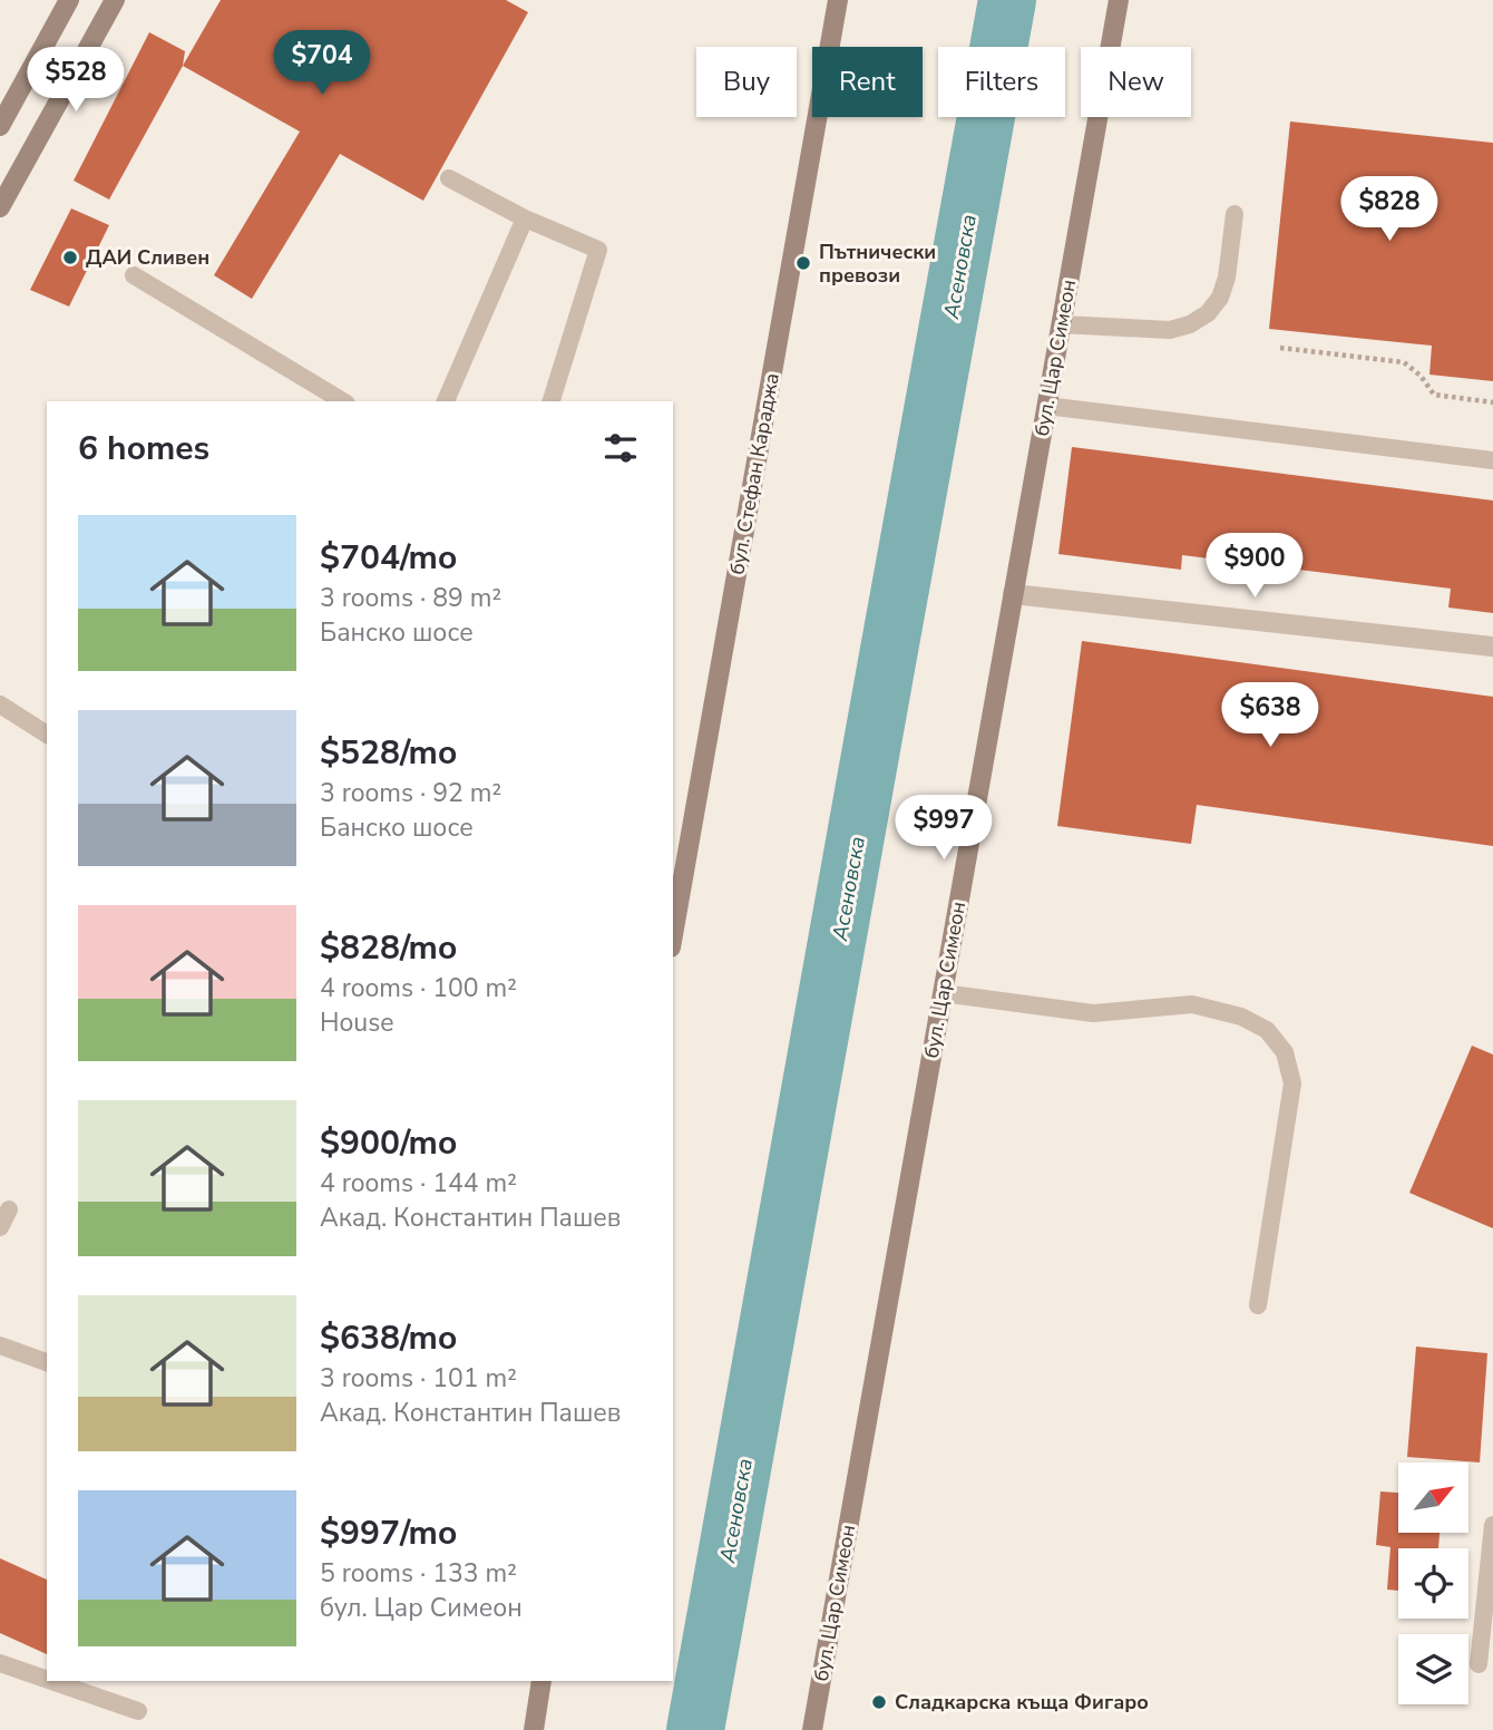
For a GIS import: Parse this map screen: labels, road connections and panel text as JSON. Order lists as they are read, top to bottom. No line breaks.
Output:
{"streets":{"main road":["бул. Цар Симеон","бул. Стефан Караджа"]},"water":["Асеновска"],"places":["ДАИ Сливен","Пътнически превози","Сладкарска къща Фигаро"],"north":"top right","page":{"price":["$704","$528","$828","$900","$638","$997"],"chip":["Buy","Rent","Filters","New"],"heading":"6 homes","list":[{"name":"$704/mo","note":"3 rooms · 89 m² · Банско шосе"},{"name":"$528/mo","note":"3 rooms · 92 m² · Банско шосе"},{"name":"$828/mo","note":"4 rooms · 100 m² · House"},{"name":"$900/mo","note":"4 rooms · 144 m² · Акад. Константин Пашев"},{"name":"$638/mo","note":"3 rooms · 101 m² · Акад. Константин Пашев"},{"name":"$997/mo","note":"5 rooms · 133 m² · бул. Цар Симеон"}]}}
